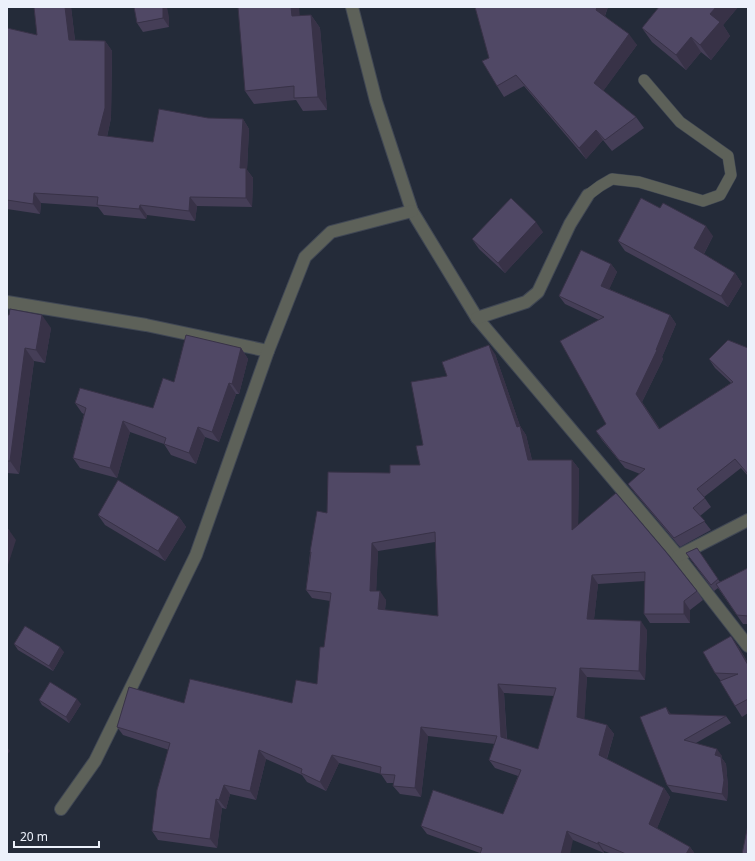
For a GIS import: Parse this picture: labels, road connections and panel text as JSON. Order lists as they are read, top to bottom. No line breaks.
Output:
{"scale_bar":"20 m"}
